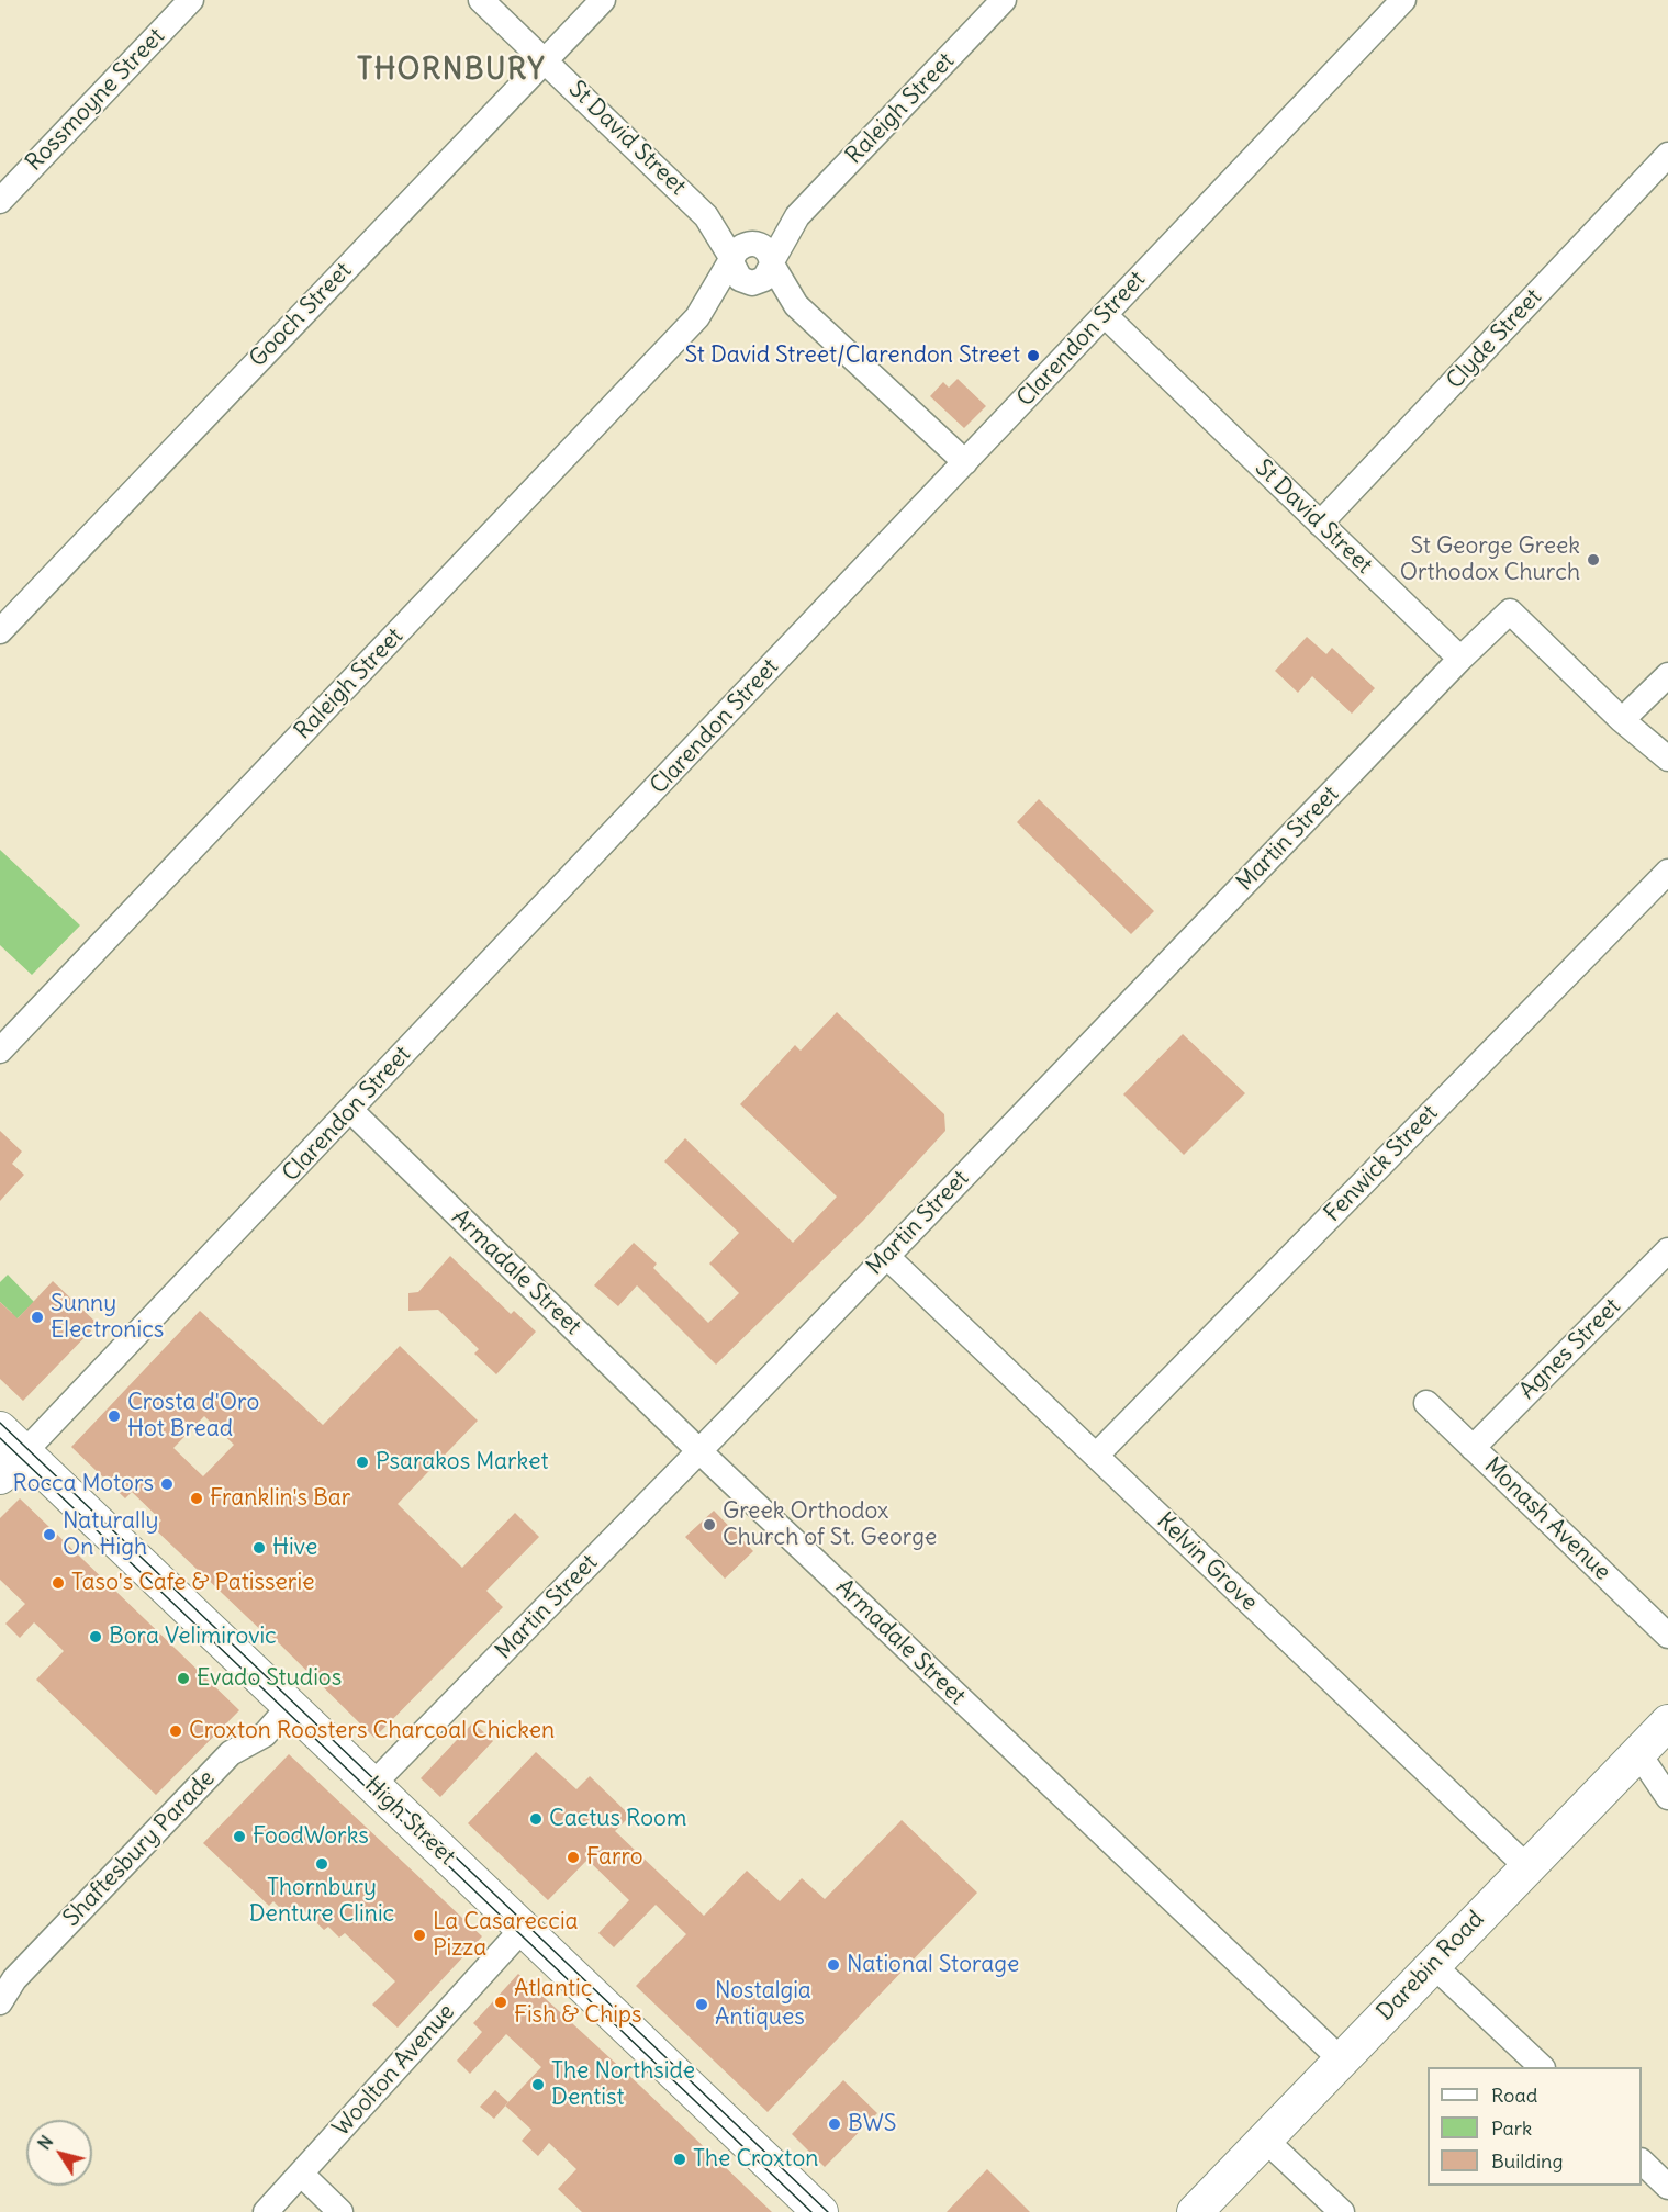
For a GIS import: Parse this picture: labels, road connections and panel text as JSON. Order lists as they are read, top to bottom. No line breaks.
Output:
{"streets":{"main road":["High Street","Darebin Road"],"street":["Rossmoyne Street","Raleigh Street","St David Street","Gooch Street","Clarendon Street","Clyde Street","Martin Street","Fenwick Street","Armadale Street","Agnes Street","Monash Avenue","Kelvin Grove","Shaftesbury Parade","Woolton Avenue"]},"crossings":[["Raleigh Street","St David Street"],["St David Street","Gooch Street"],["St David Street","Clarendon Street"],["St David Street","Clyde Street"],["St David Street","Martin Street"],["Clarendon Street","Armadale Street"],["Clarendon Street","High Street"],["Martin Street","Armadale Street"],["Martin Street","Kelvin Grove"],["Martin Street","High Street"],["Fenwick Street","Kelvin Grove"],["Armadale Street","Darebin Road"],["Agnes Street","Monash Avenue"],["Kelvin Grove","Darebin Road"],["High Street","Shaftesbury Parade"],["High Street","Woolton Avenue"]],"districts":["THORNBURY"],"places":["St David Street/Clarendon Street","St George Greek Orthodox Church","Sunny Electronics","Crosta d'Oro Hot Bread","Psarakos Market","Rocca Motors","Franklin's Bar","Greek Orthodox Church of St. George","Naturally On High","Hive","Taso's Cafe & Patisserie","Bora Velimirovic","Evado Studios","Croxton Roosters Charcoal Chicken","Cactus Room","FoodWorks","Farro","Thornbury Denture Clinic","La Casareccia Pizza","National Storage","Atlantic Fish & Chips","Nostalgia Antiques","The Northside Dentist","BWS","The Croxton"],"legend":["Road","Park","Building"],"north":"top left"}
